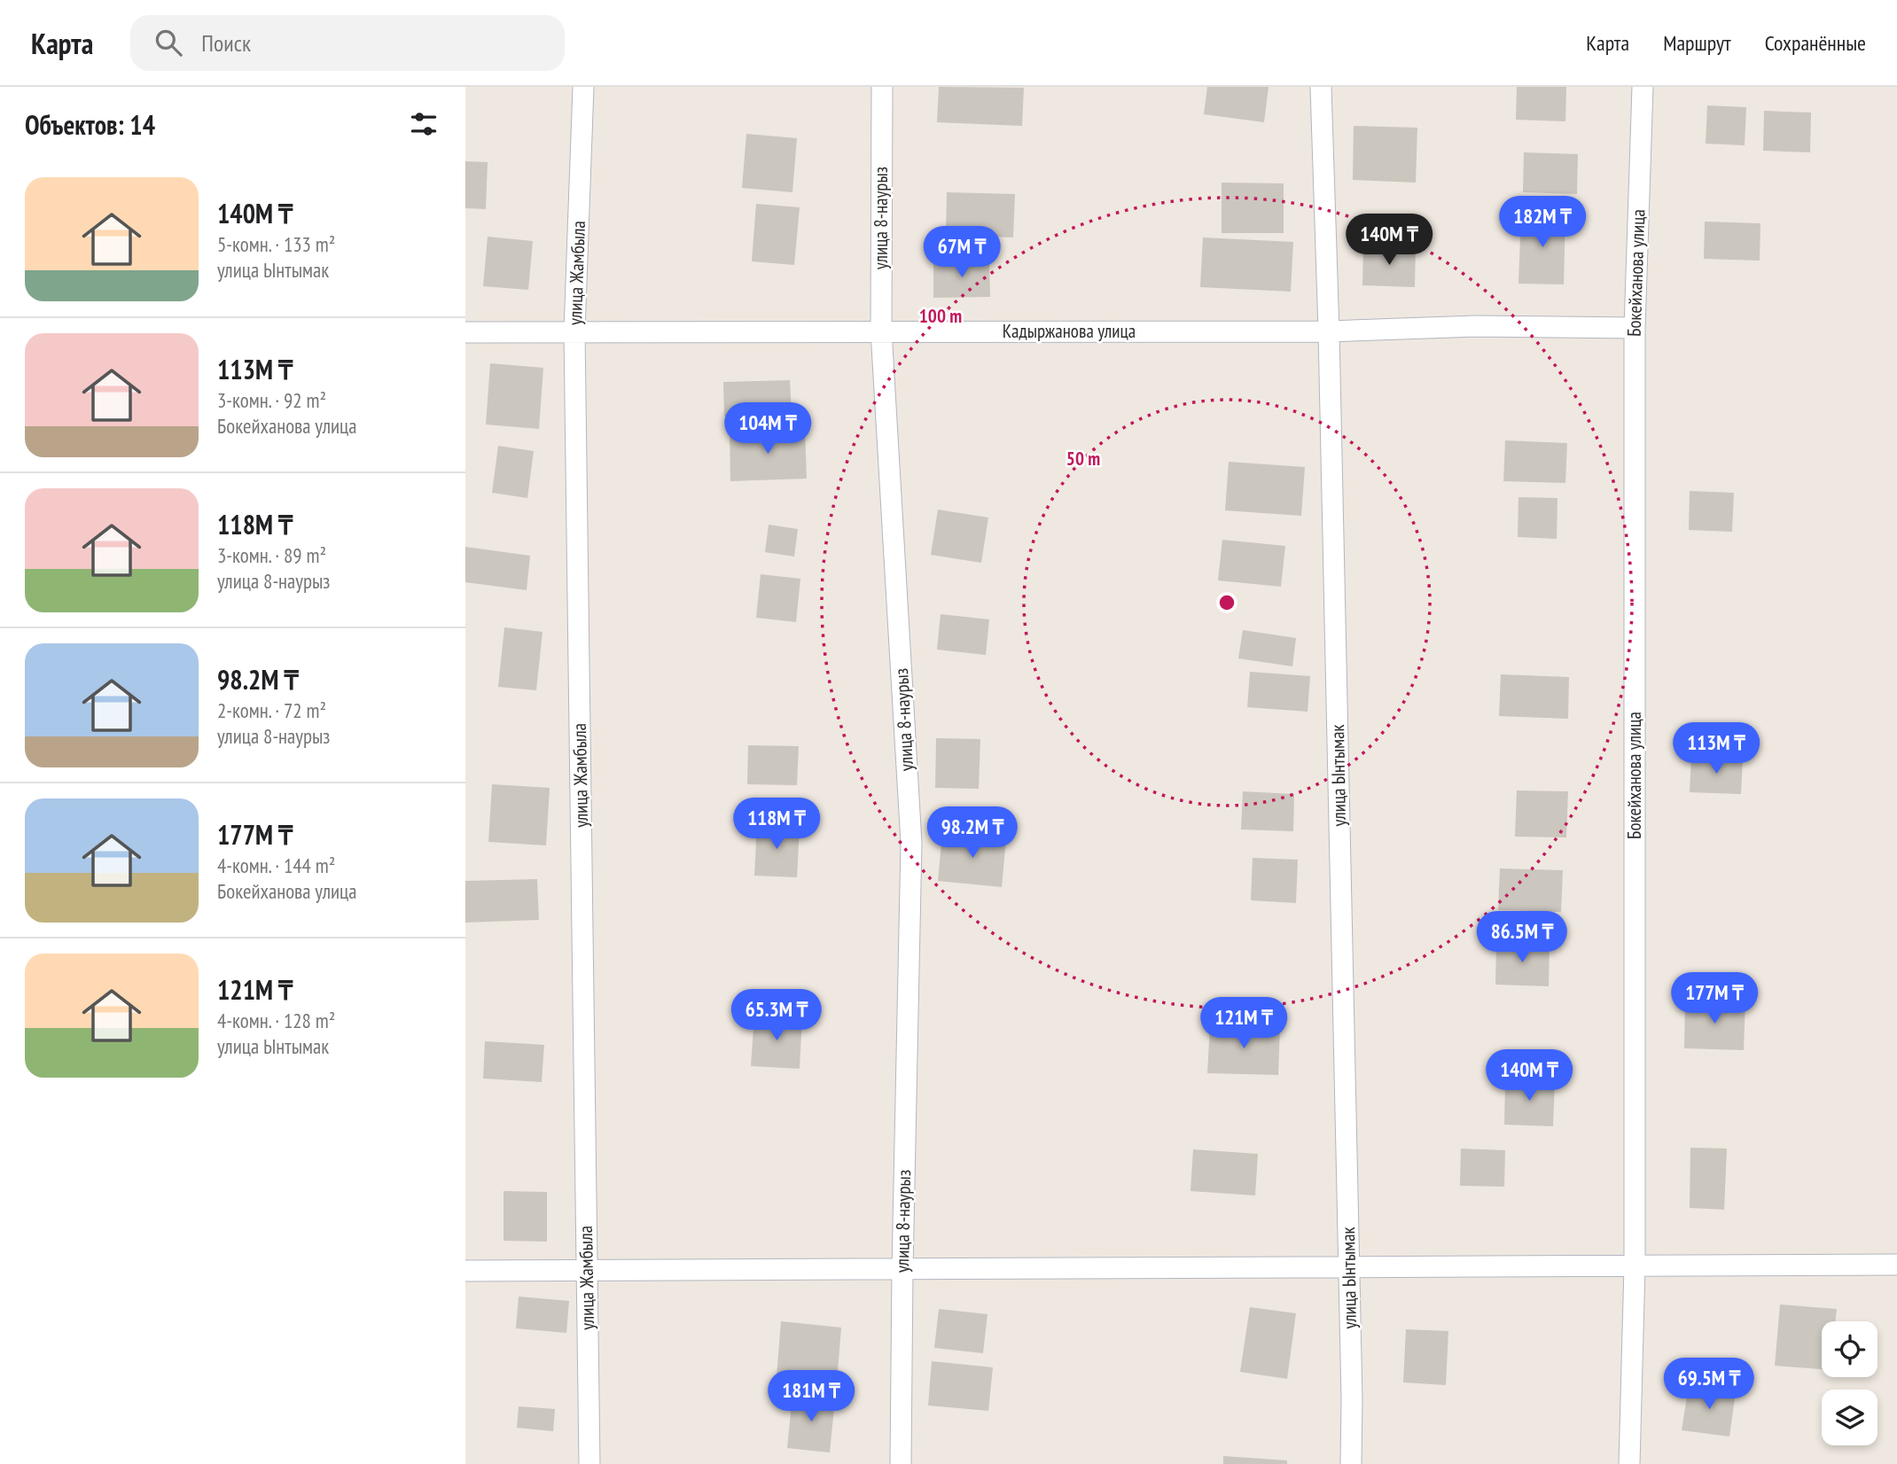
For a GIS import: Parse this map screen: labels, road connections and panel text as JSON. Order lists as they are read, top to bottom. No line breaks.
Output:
{"streets":{"street":["улица 8-наурыз","улица Жамбыла","Бокейханова улица","Кадыржанова улица","улица Ынтымак"]},"crossings":[["улица 8-наурыз","Кадыржанова улица"],["улица Жамбыла","Кадыржанова улица"],["Бокейханова улица","Кадыржанова улица"],["Кадыржанова улица","улица Ынтымак"]],"page":{"header":"Карта","search":"Поиск","nav":["Карта","Маршрут","Сохранённые"],"heading":"Объектов: 14","list":[{"name":"140M ₸","note":"5-комн. · 133 m² · улица Ынтымак"},{"name":"113M ₸","note":"3-комн. · 92 m² · Бокейханова улица"},{"name":"118M ₸","note":"3-комн. · 89 m² · улица 8-наурыз"},{"name":"98.2M ₸","note":"2-комн. · 72 m² · улица 8-наурыз"},{"name":"177M ₸","note":"4-комн. · 144 m² · Бокейханова улица"},{"name":"121M ₸","note":"4-комн. · 128 m² · улица Ынтымак"}],"price":["182M ₸","140M ₸","67M ₸","104M ₸","113M ₸","118M ₸","98.2M ₸","86.5M ₸","177M ₸","65.3M ₸","121M ₸","140M ₸","69.5M ₸","181M ₸"]},"rings":["100 m","50 m"]}
